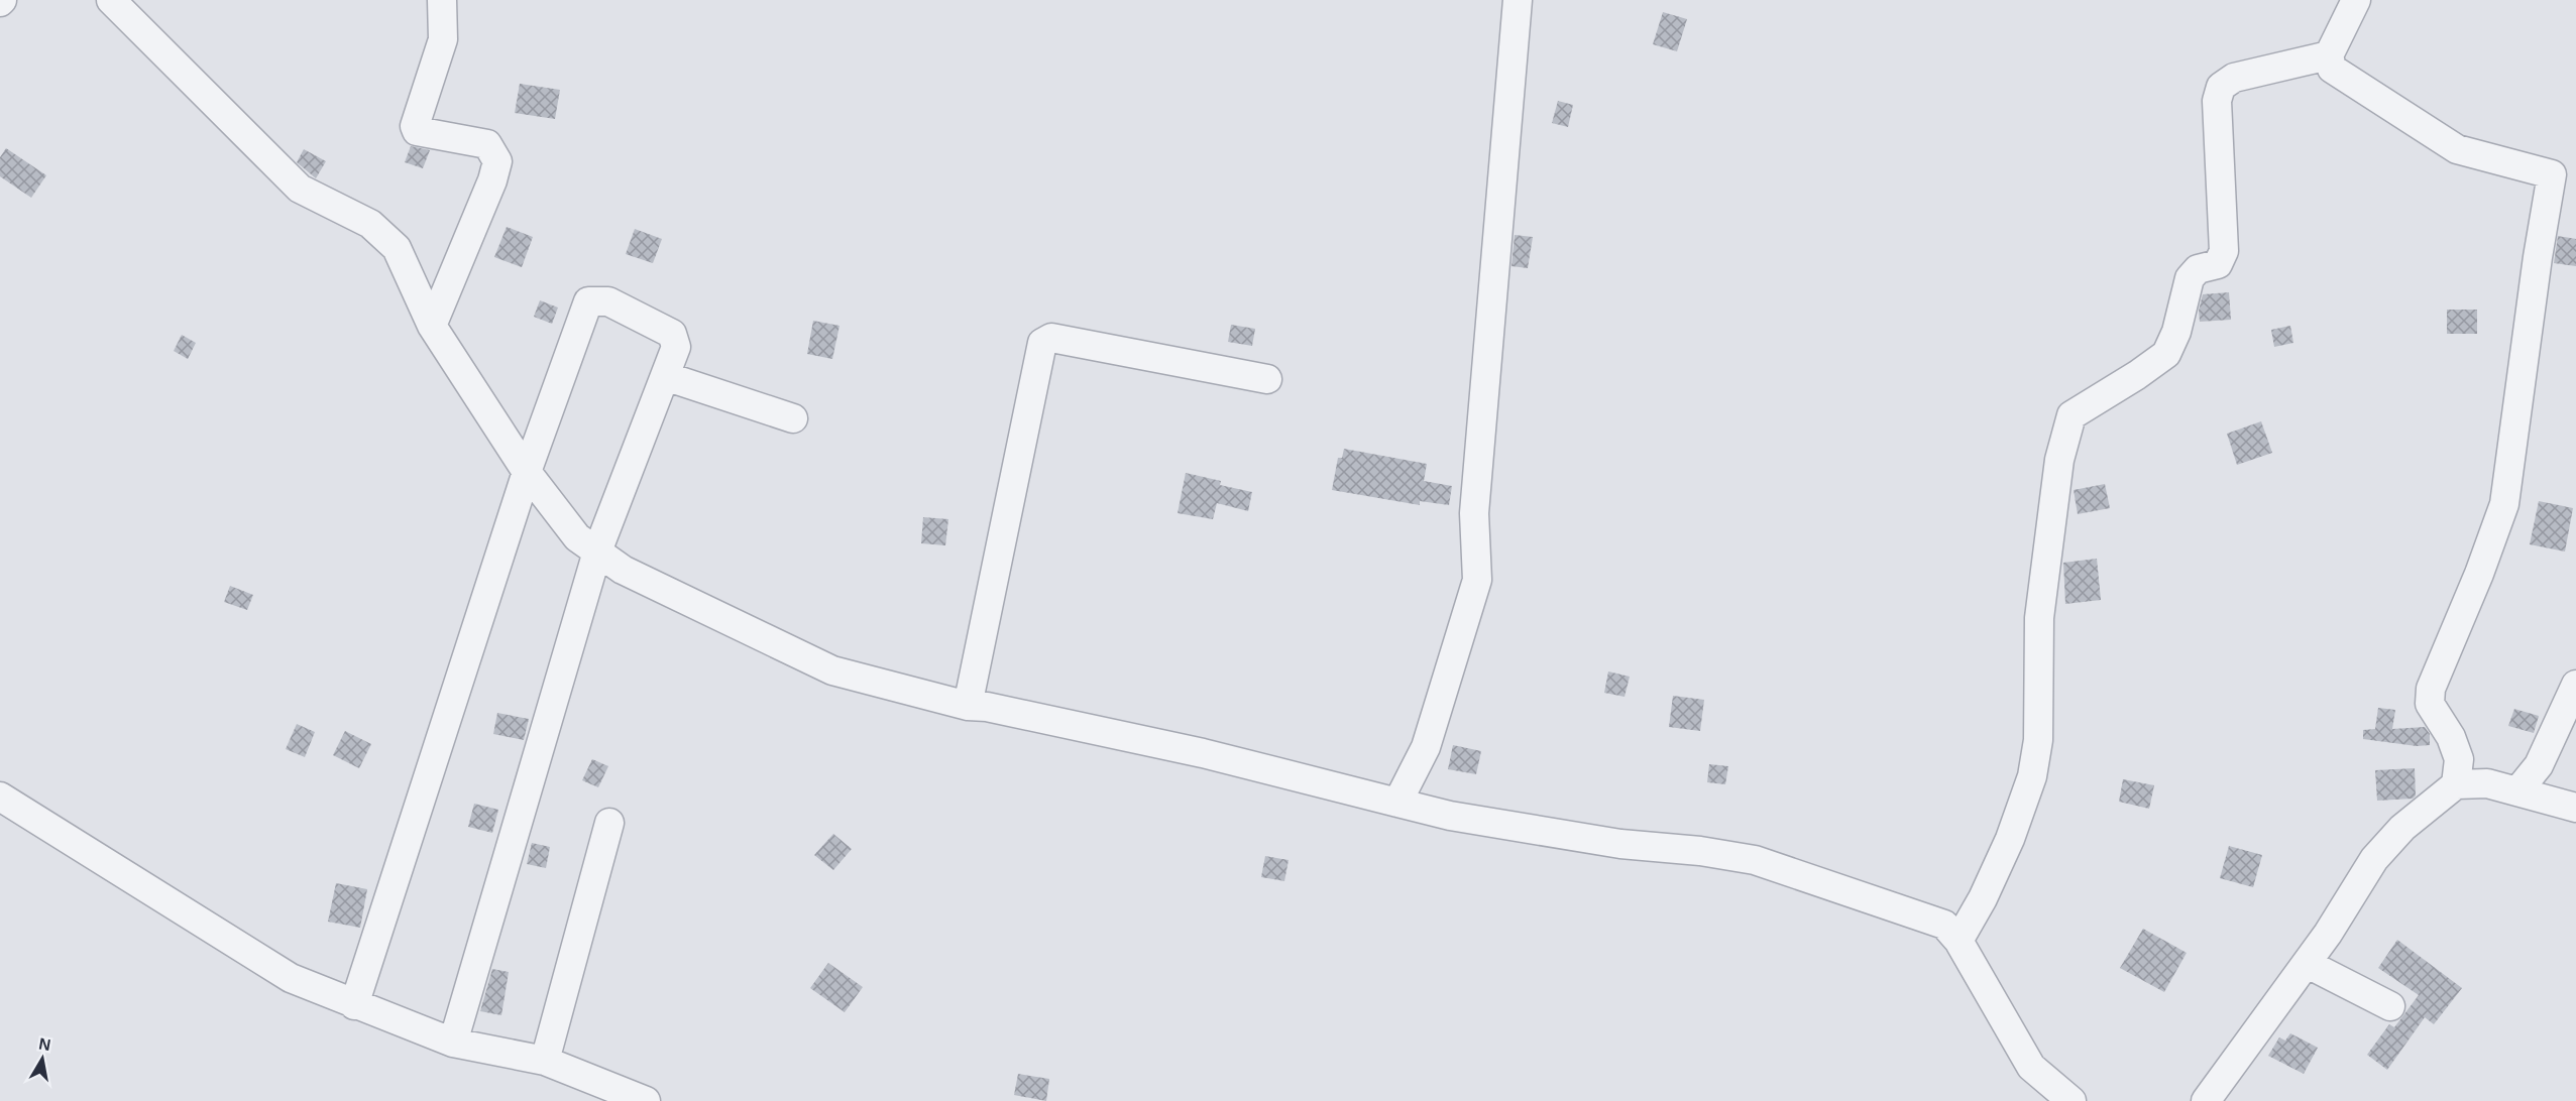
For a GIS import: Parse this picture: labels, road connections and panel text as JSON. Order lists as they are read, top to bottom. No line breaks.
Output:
{"north":"top"}
